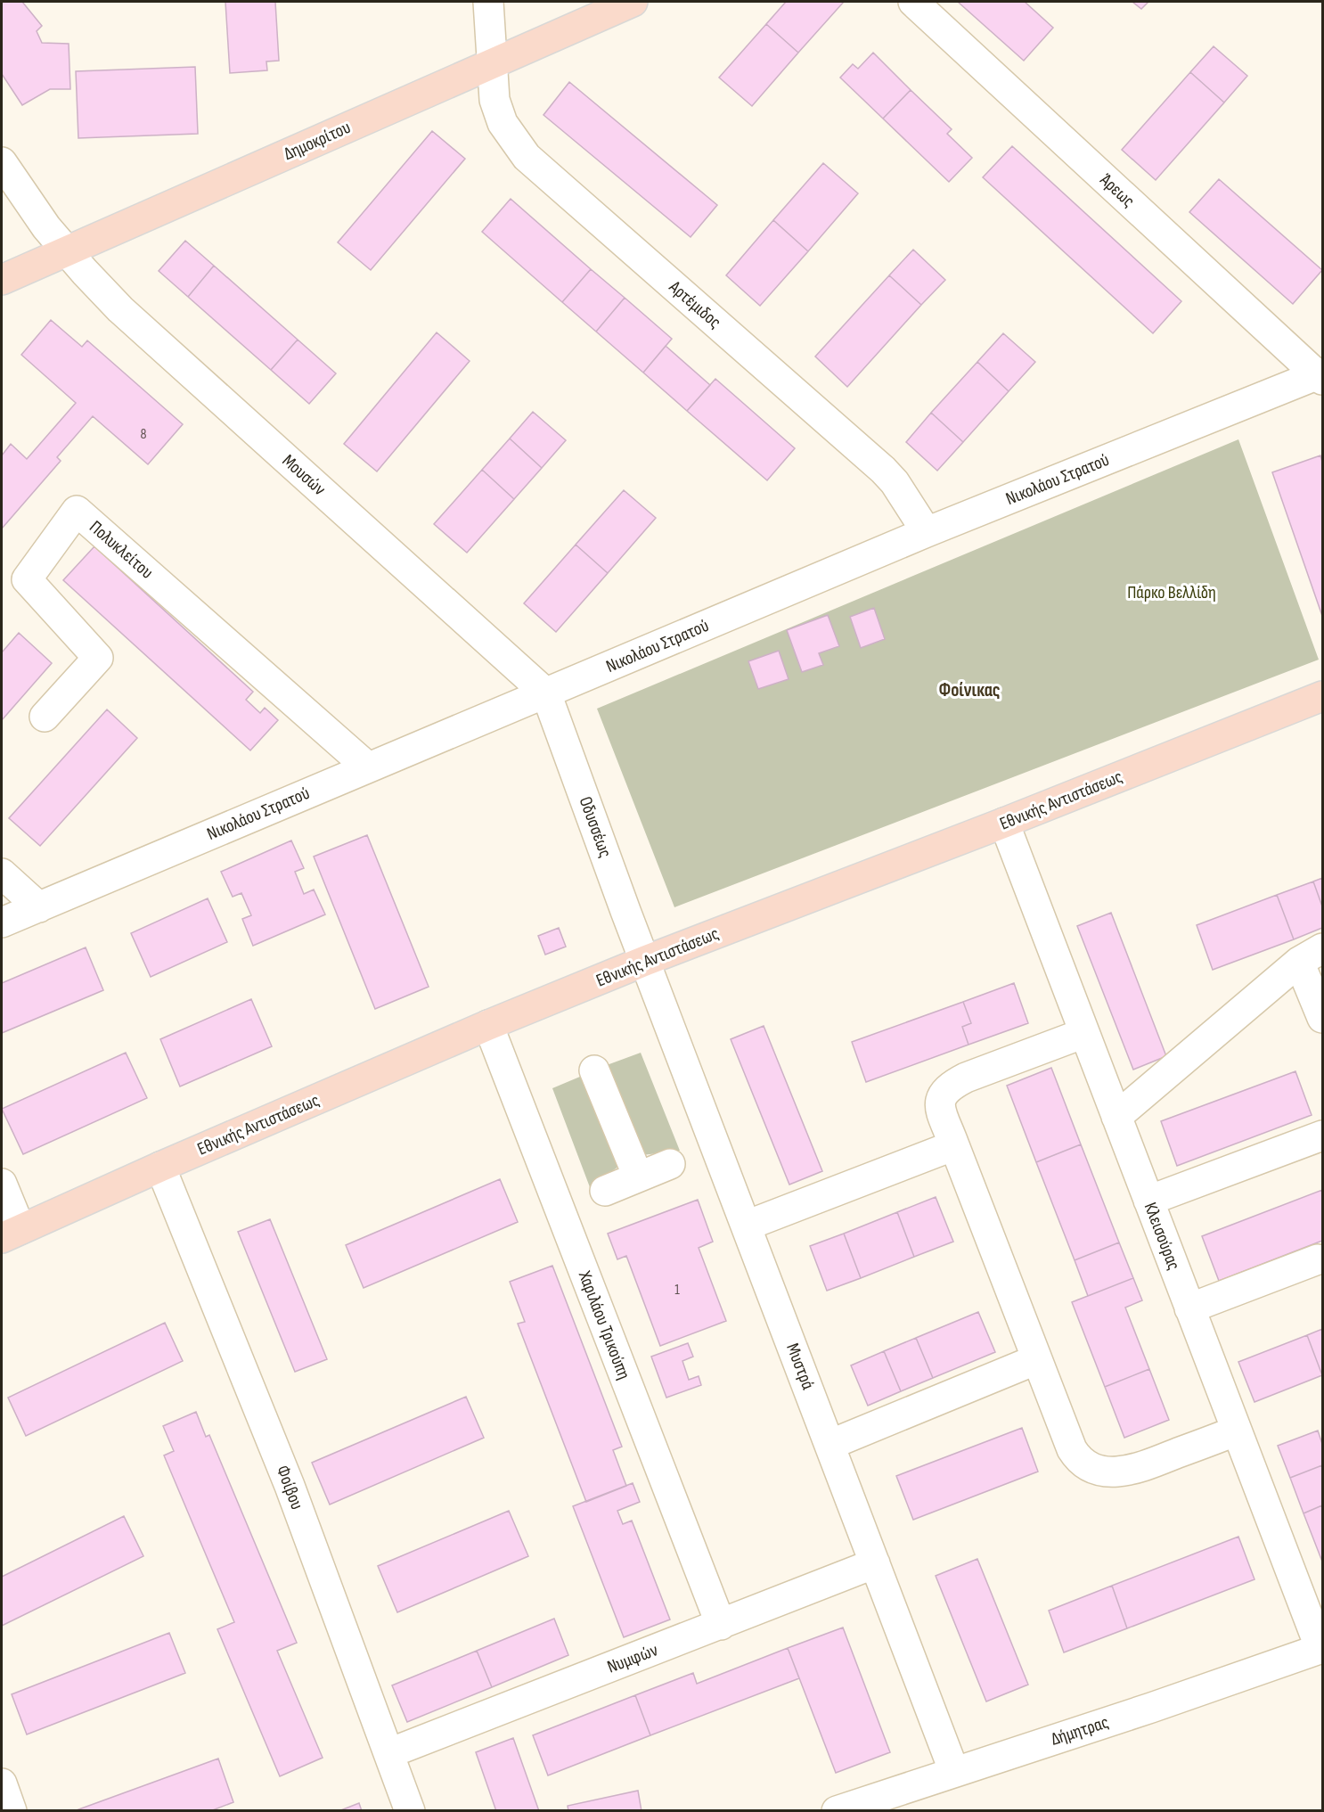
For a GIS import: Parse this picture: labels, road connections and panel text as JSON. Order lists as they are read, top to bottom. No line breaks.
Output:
{"streets":{"main road":["Δημοκρίτου","Εθνικής Αντιστάσεως"],"street":["Άρεως","Αρτέμιδος","Μουσών","Νικολάου Στρατού","Πολυκλείτου","Οδυσσέως","Κλεισούρας","Χαριλάου Τρικούπη","Μυστρά","Φοίβου","Νυμφών","Δήμητρας"]},"crossings":[["Δημοκρίτου","Αρτέμιδος"],["Δημοκρίτου","Μουσών"],["Άρεως","Νικολάου Στρατού"],["Αρτέμιδος","Νικολάου Στρατού"],["Μουσών","Νικολάου Στρατού"],["Μουσών","Οδυσσέως"],["Νικολάου Στρατού","Πολυκλείτου"],["Νικολάου Στρατού","Οδυσσέως"],["Εθνικής Αντιστάσεως","Οδυσσέως"],["Εθνικής Αντιστάσεως","Κλεισούρας"],["Εθνικής Αντιστάσεως","Χαριλάου Τρικούπη"],["Εθνικής Αντιστάσεως","Μυστρά"],["Εθνικής Αντιστάσεως","Φοίβου"],["Οδυσσέως","Μυστρά"],["Κλεισούρας","Δήμητρας"],["Χαριλάου Τρικούπη","Νυμφών"],["Μυστρά","Νυμφών"],["Μυστρά","Δήμητρας"],["Φοίβου","Νυμφών"]],"districts":["Φοίνικας"],"parks":["Πάρκο Βελλίδη"],"house_numbers":["8","1"]}
